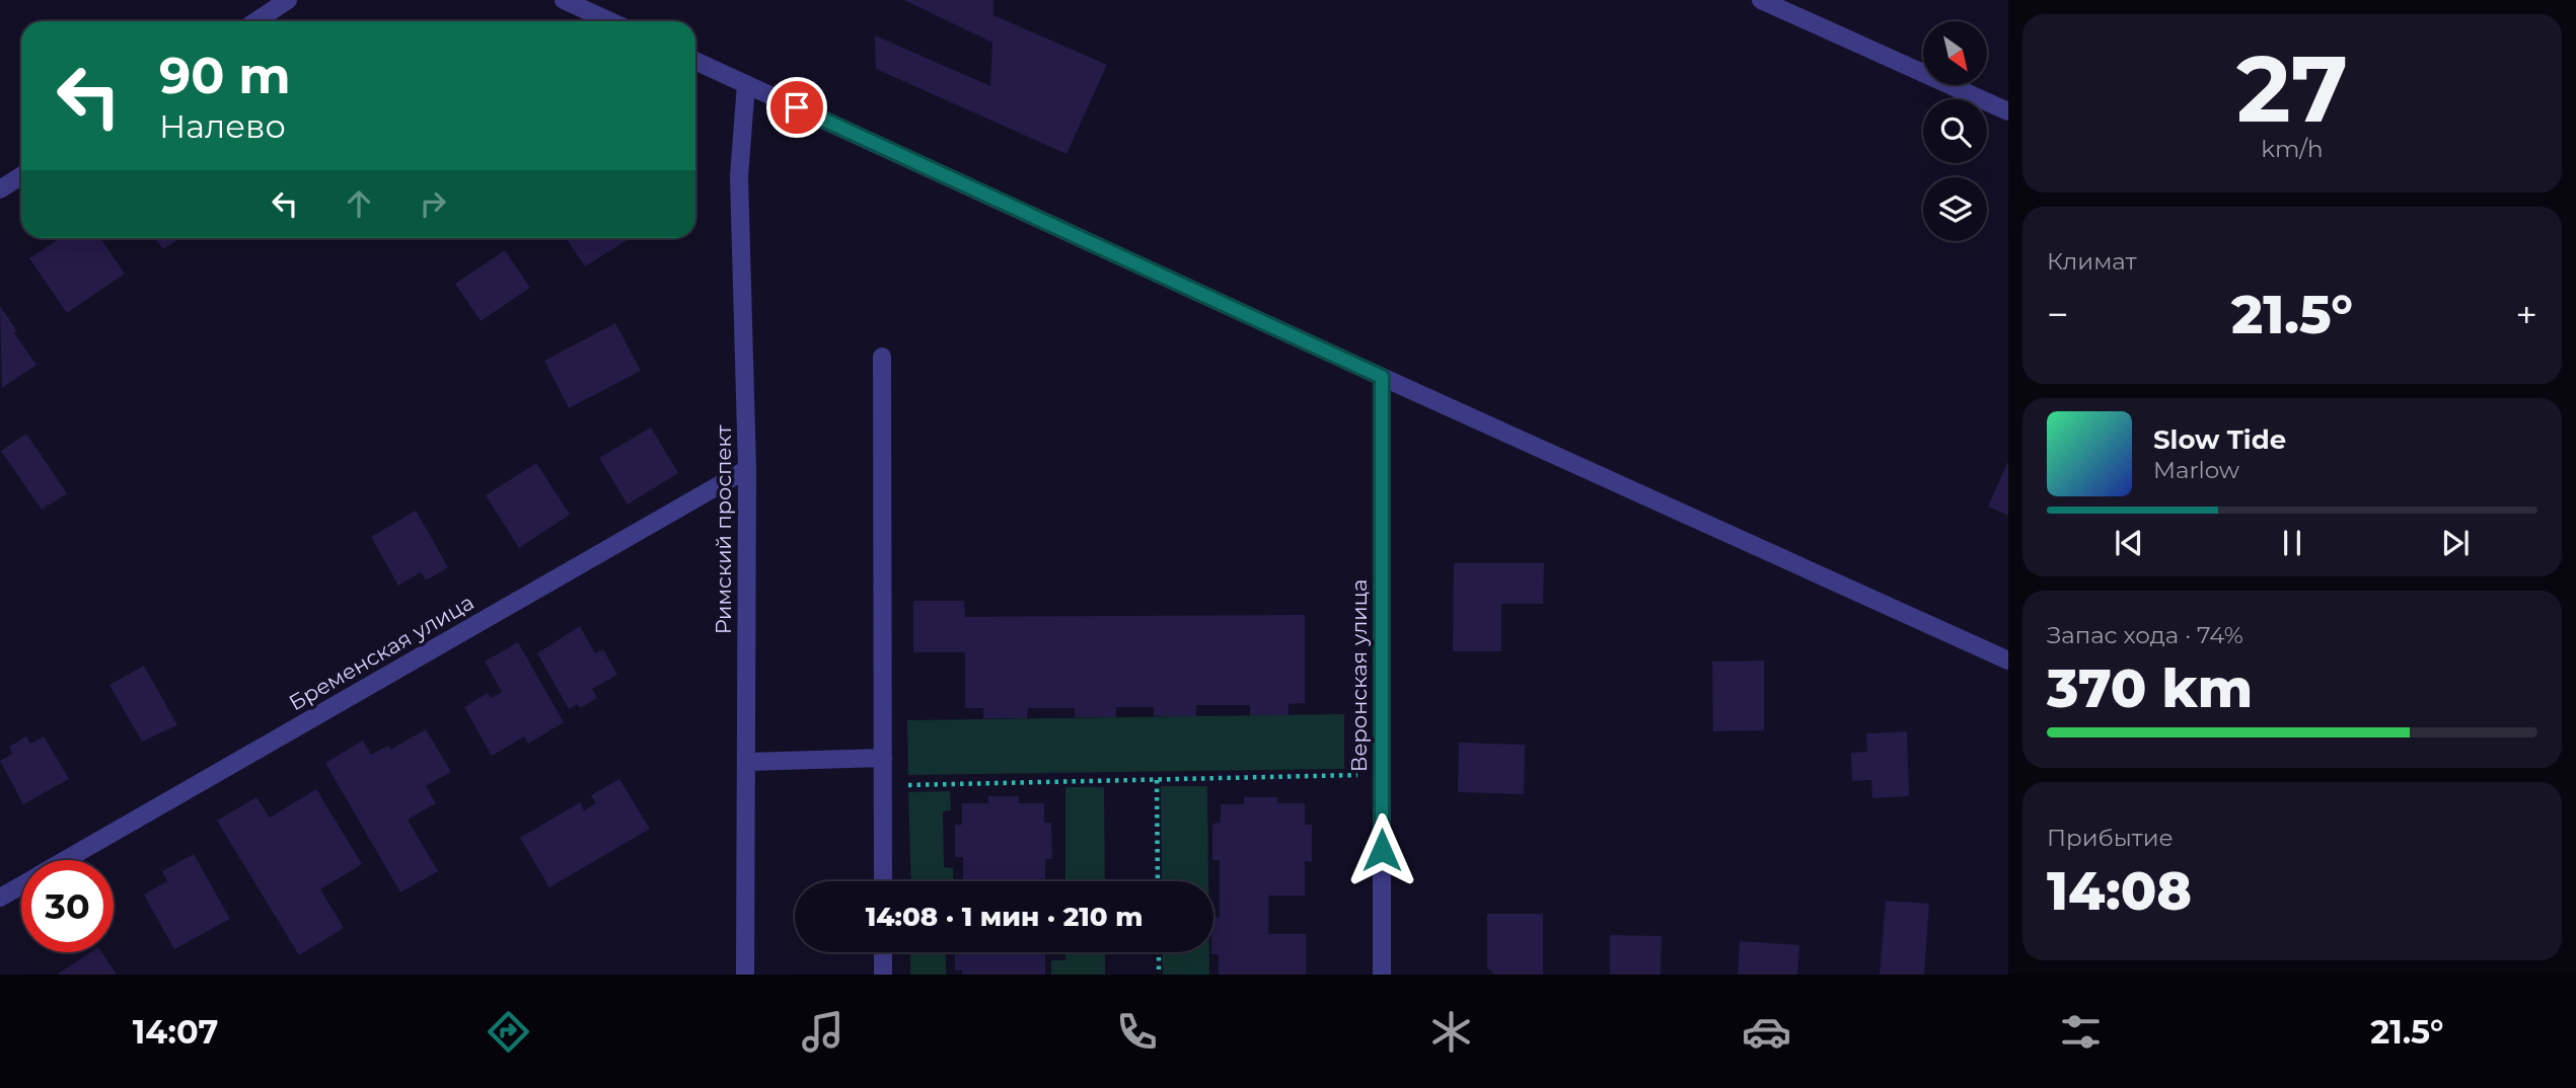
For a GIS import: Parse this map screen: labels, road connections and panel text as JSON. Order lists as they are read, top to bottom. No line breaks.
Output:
{"streets":{"street":["Римский проспект","Бременская улица","Веронская улица"]},"crossings":[["Римский проспект","Бременская улица"]],"north":"bottom right","page":{"tile":[["27","km/h"],"Климат",["Запас хода · 74%","370 km"],["Прибытие","14:08"]],"turn":["90 m","Налево"],"heat":["−","21.5°","+"],"song":["Slow Tide","Marlow"],"limit":"30","trip":"14:08 · 1 мин · 210 m","tabs":["14:07","21.5°"]}}
